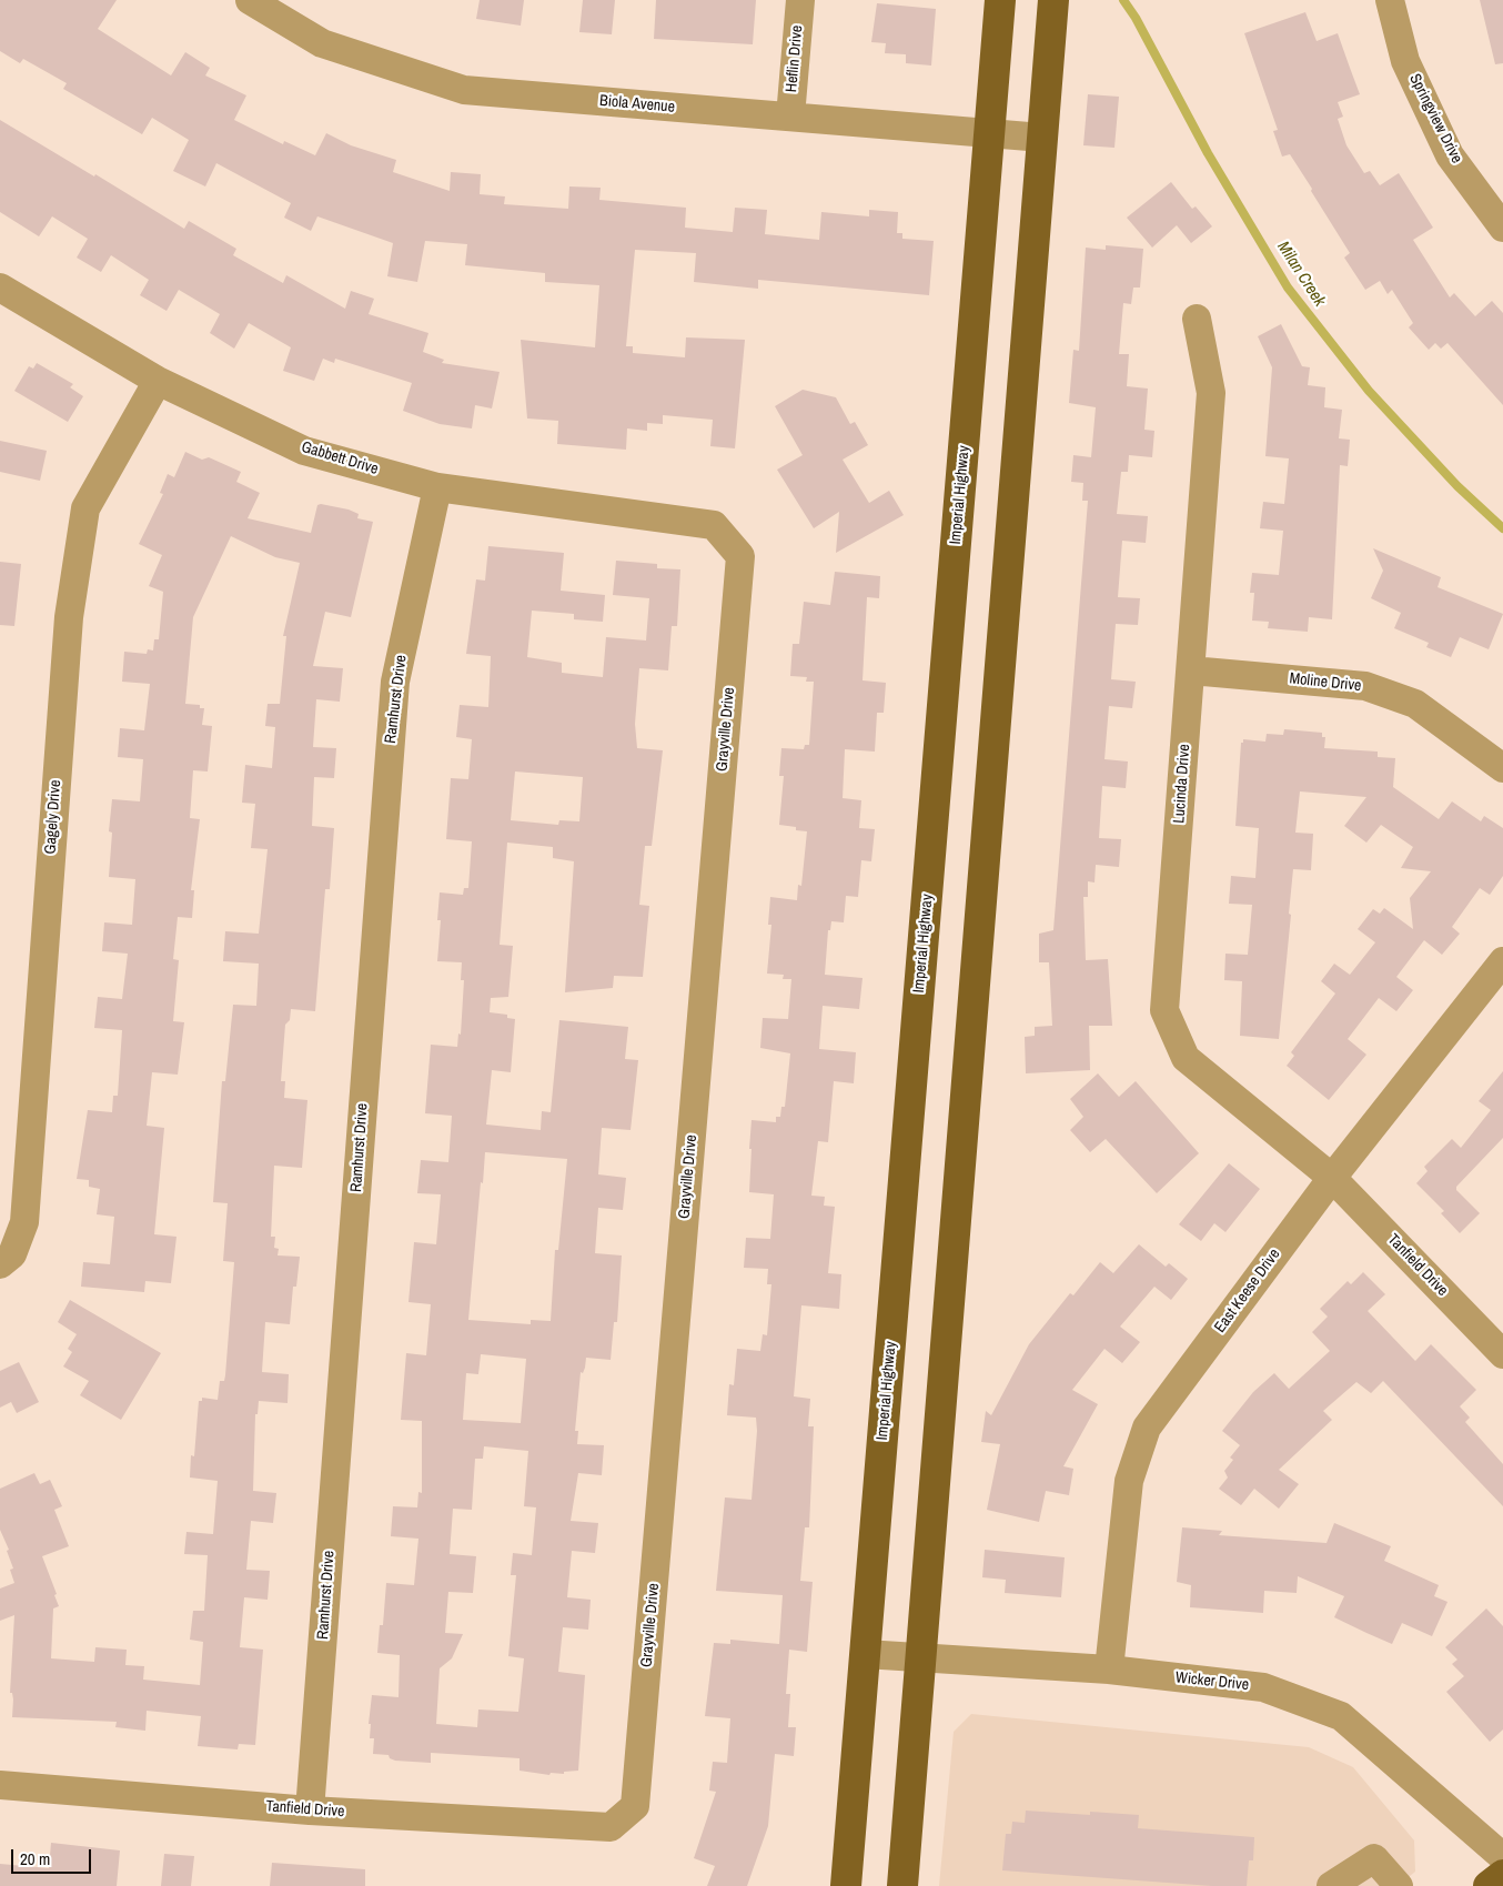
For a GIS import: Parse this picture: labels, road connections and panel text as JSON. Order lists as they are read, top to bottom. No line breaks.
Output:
{"streets":{"main road":["Imperial Highway"],"street":["Heflin Drive","Biola Avenue","Springview Drive","Gabbett Drive","Moline Drive","Ramhurst Drive","Grayville Drive","Lucinda Drive","Gagely Drive","Tanfield Drive","East Keese Drive","Wicker Drive"]},"crossings":[["Heflin Drive","Biola Avenue"],["Biola Avenue","Imperial Highway"],["Gabbett Drive","Ramhurst Drive"],["Gabbett Drive","Grayville Drive"],["Gabbett Drive","Gagely Drive"],["Imperial Highway","Wicker Drive"],["Moline Drive","Lucinda Drive"],["Ramhurst Drive","Tanfield Drive"],["Grayville Drive","Tanfield Drive"],["Lucinda Drive","Tanfield Drive"],["Lucinda Drive","East Keese Drive"],["Tanfield Drive","East Keese Drive"],["East Keese Drive","Wicker Drive"]],"water":["Milan Creek"],"scale_bar":"20 m"}
